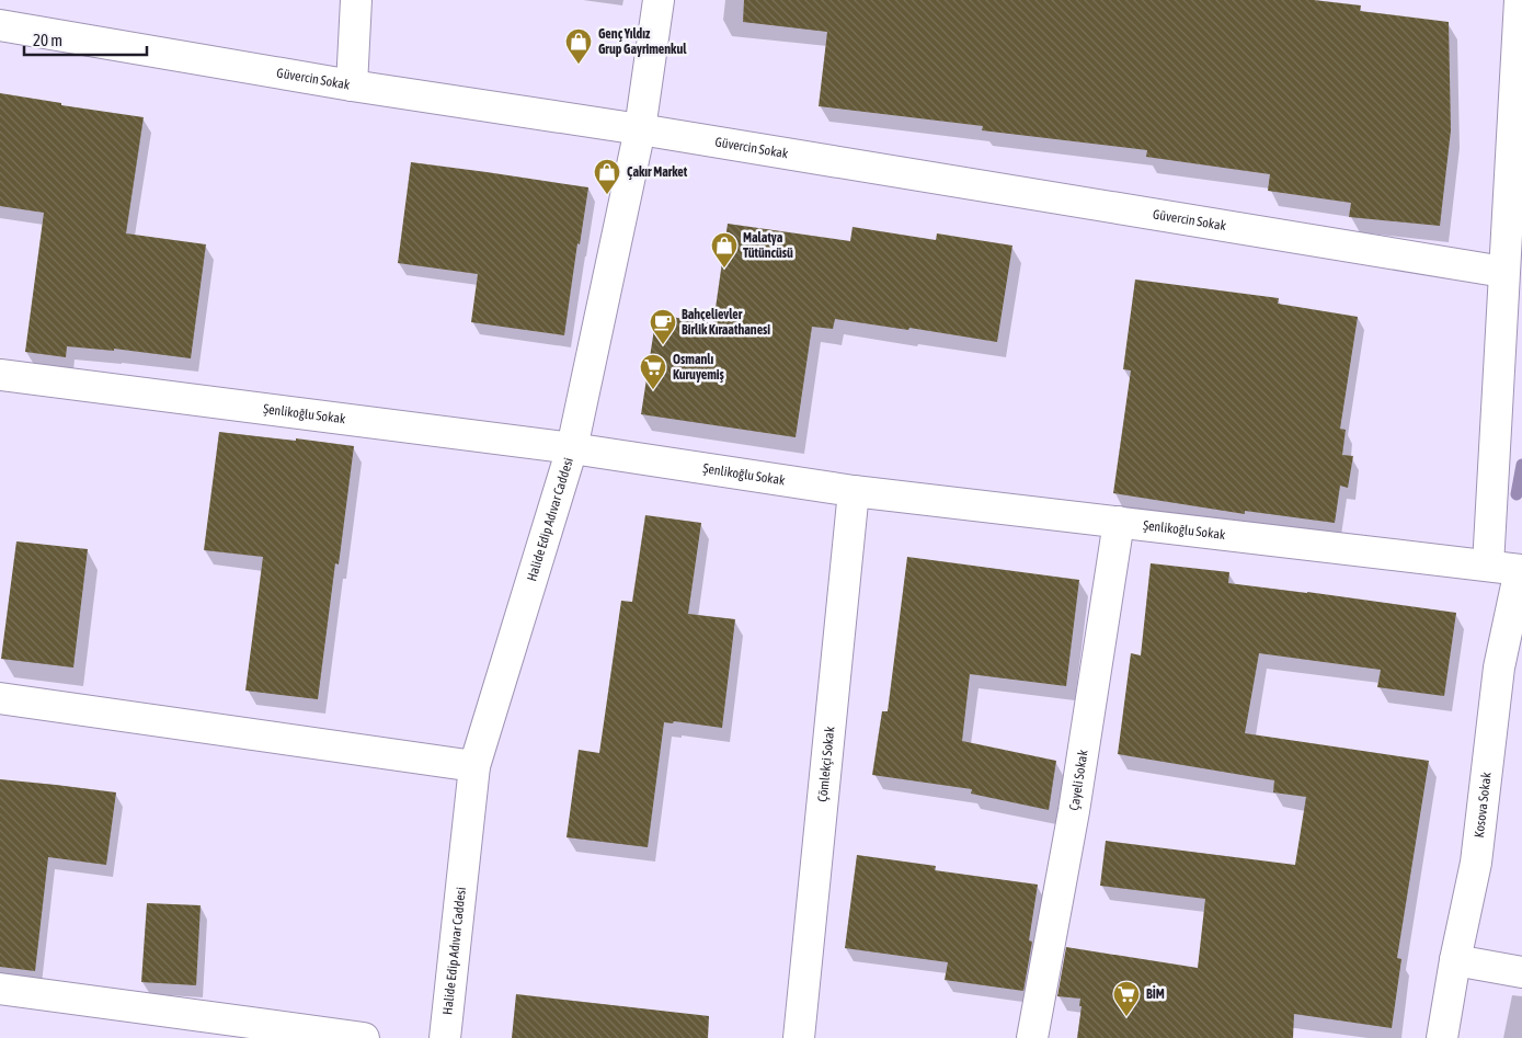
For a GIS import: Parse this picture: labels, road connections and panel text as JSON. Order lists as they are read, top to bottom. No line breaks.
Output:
{"streets":{"street":["Güvercin Sokak","Şenlikoğlu Sokak","Halide Edip Adıvar Caddesi","Çömlekçi Sokak","Çayeli Sokak","Kosova Sokak"]},"crossings":[["Güvercin Sokak","Halide Edip Adıvar Caddesi"],["Şenlikoğlu Sokak","Halide Edip Adıvar Caddesi"],["Şenlikoğlu Sokak","Çömlekçi Sokak"],["Şenlikoğlu Sokak","Çayeli Sokak"],["Şenlikoğlu Sokak","Kosova Sokak"]],"places":{"shop":["Genç Yıldız Grup Gayrimenkul","Çakır Market","Malatya Tütüncüsü"],"cafe":["Bahçelievler Birlik Kıraathanesi"],"supermarket":["Osmanlı Kuruyemiş","BİM"]},"scale_bar":"20 m"}
